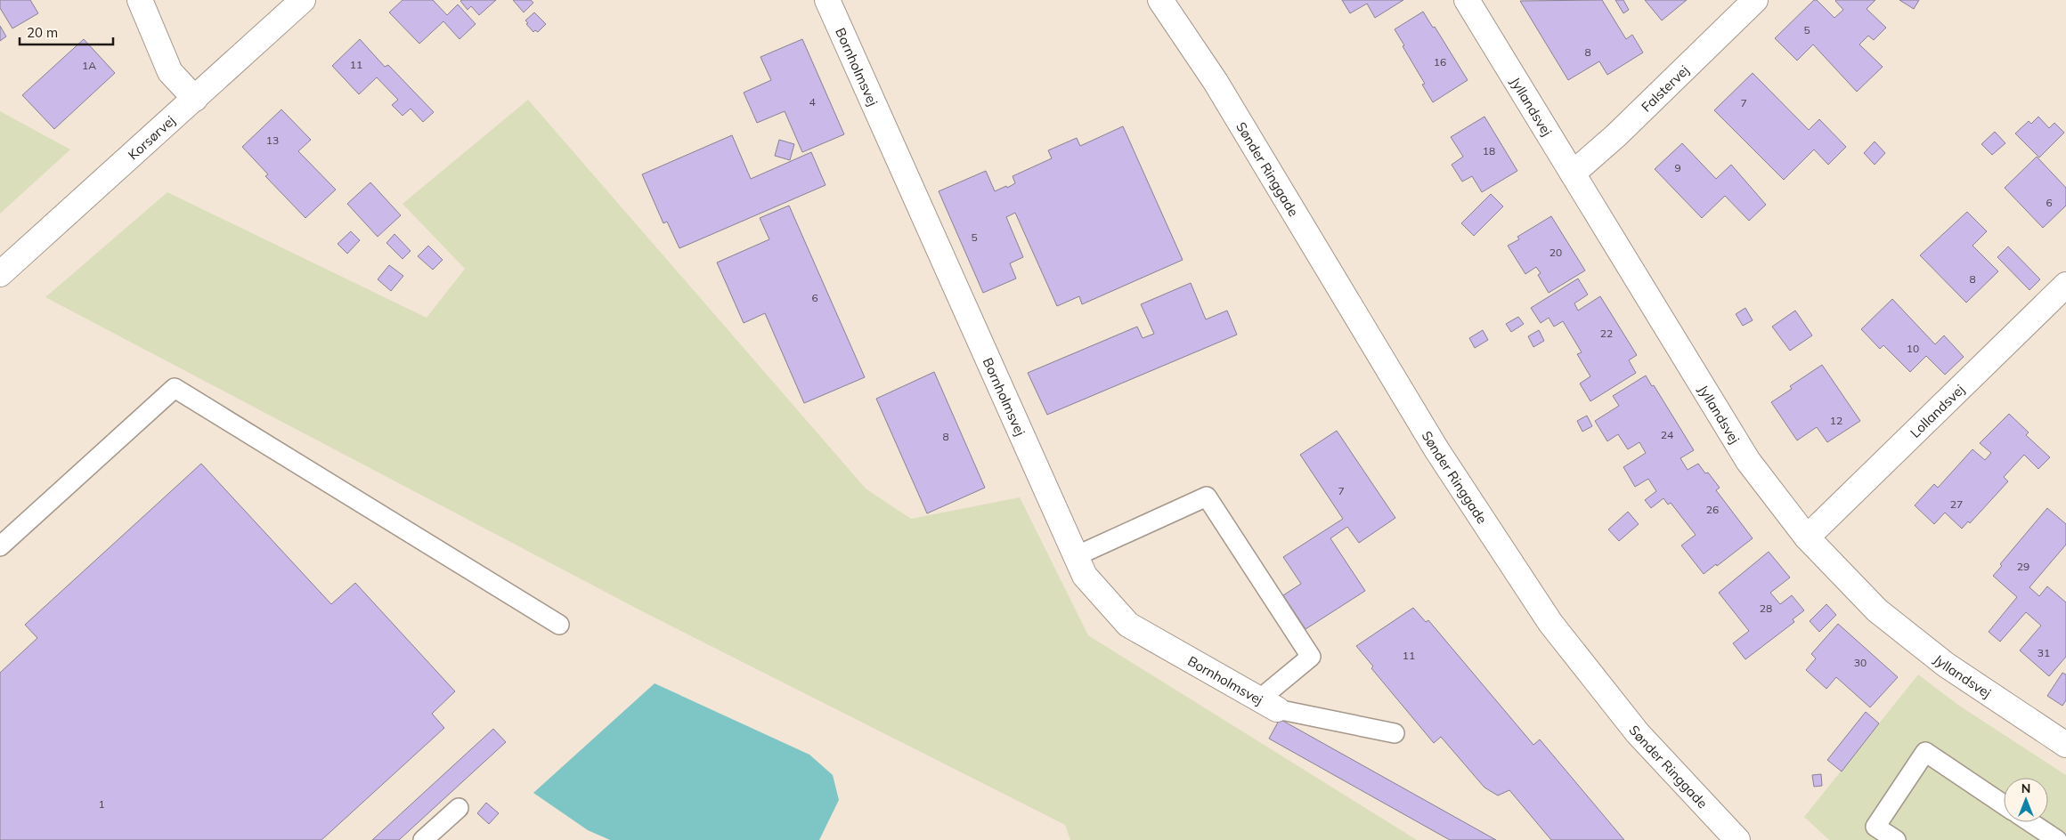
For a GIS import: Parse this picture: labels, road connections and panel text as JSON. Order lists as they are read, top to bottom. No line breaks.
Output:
{"streets":{"street":["Bornholmsvej","Falstervej","Jyllandsvej","Korsørvej","Sønder Ringgade","Lollandsvej"]},"crossings":[["Falstervej","Jyllandsvej"],["Jyllandsvej","Lollandsvej"]],"house_numbers":["5","8","16","11","1A","4","7","13","18","9","6","5","20","8","6","22","10","12","24","8","7","27","26","29","28","31","11","30","1"],"scale_bar":"20 m","north":"top"}
